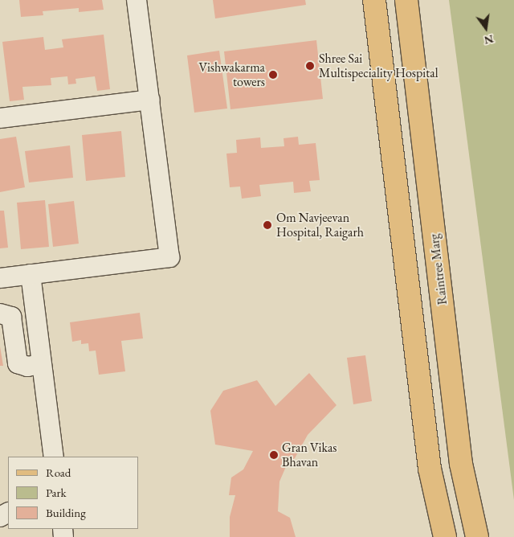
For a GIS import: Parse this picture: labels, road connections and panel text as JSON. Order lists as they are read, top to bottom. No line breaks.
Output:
{"streets":{"main road":["Raintree Marg"]},"places":["Shree Sai Multispeciality Hospital","Vishwakarma towers","Om Navjeevan Hospital, Raigarh","Gran Vikas Bhavan"],"legend":["Road","Park","Building"],"north":"bottom"}
